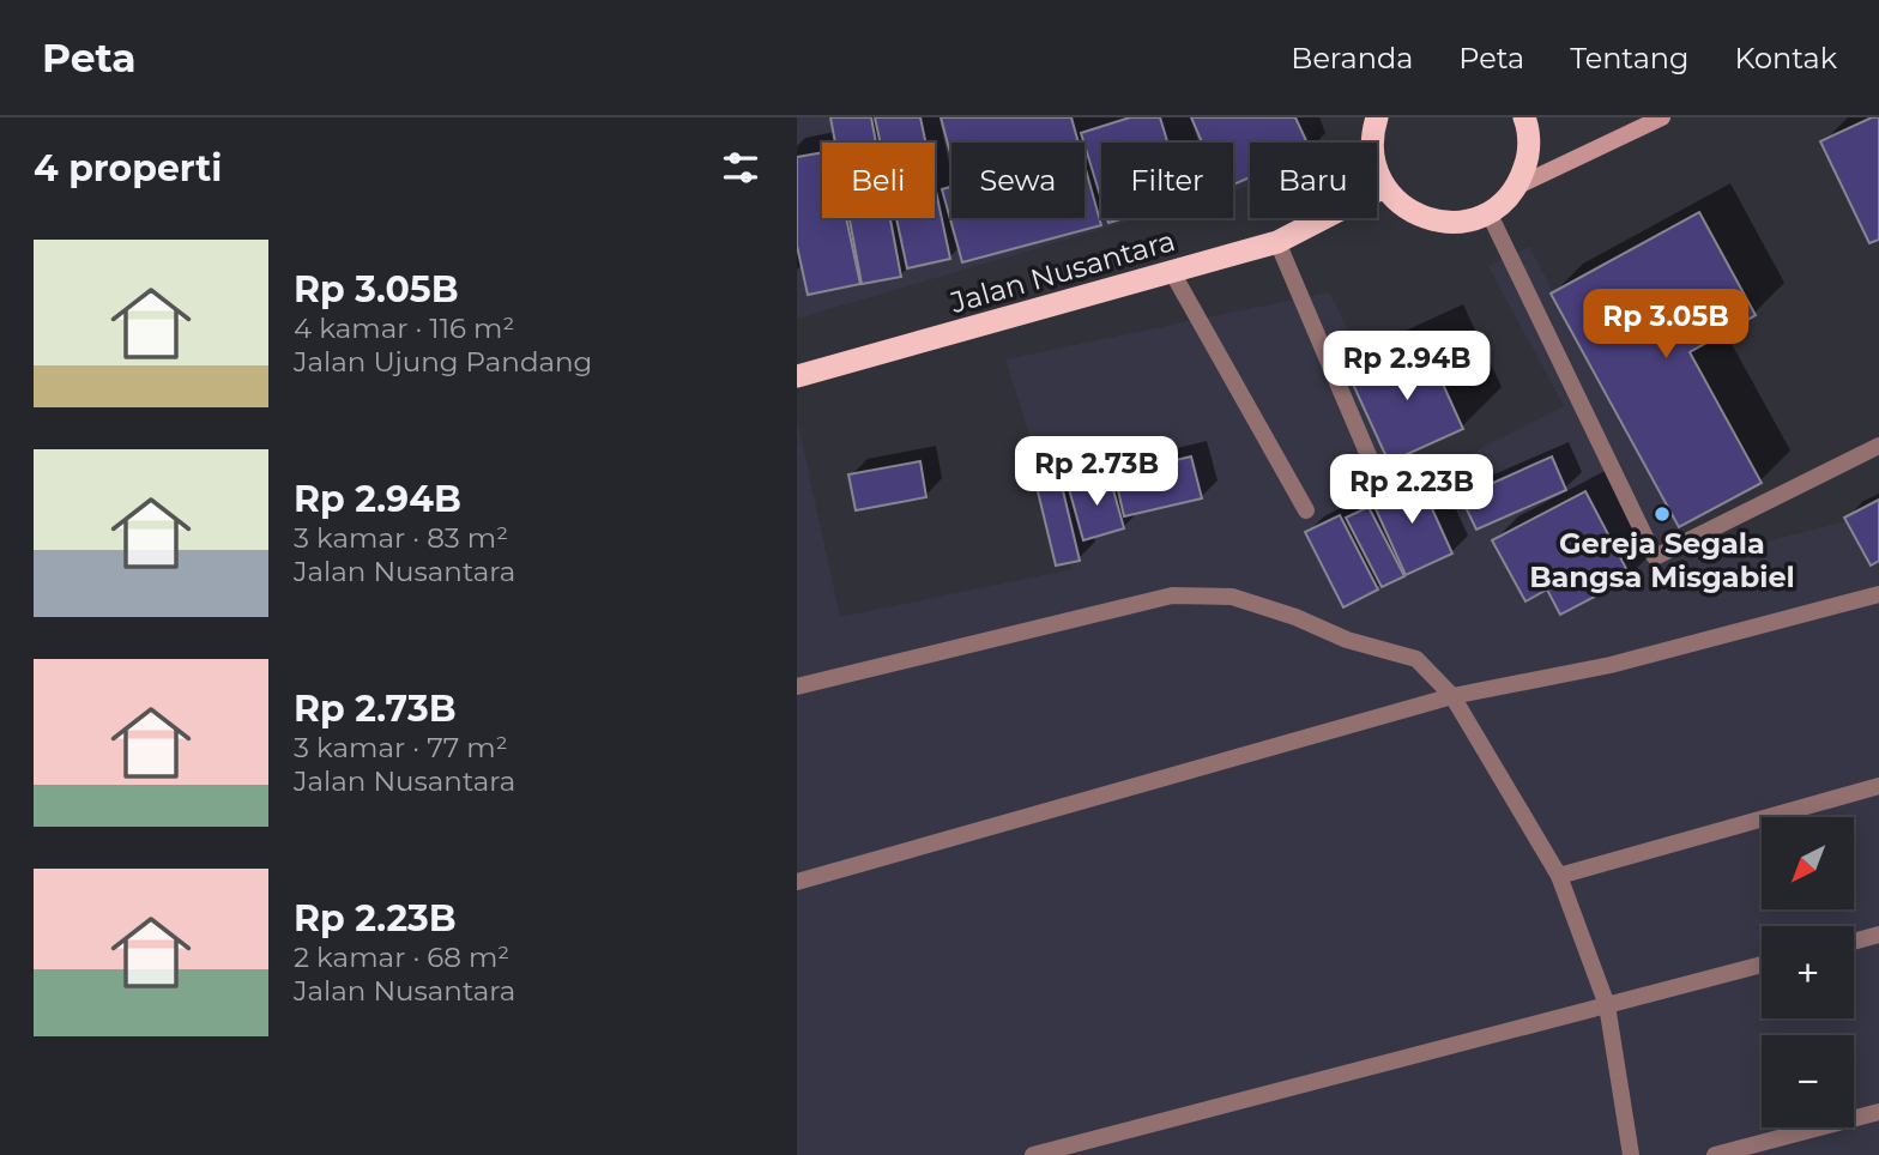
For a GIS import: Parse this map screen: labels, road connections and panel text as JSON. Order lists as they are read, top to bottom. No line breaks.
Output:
{"streets":{"highway":["Jalan Nusantara"]},"places":["Gereja Segala Bangsa Misgabiel"],"north":"bottom left","page":{"header":"Peta","nav":["Beranda","Peta","Tentang","Kontak"],"heading":"4 properti","chip":["Beli","Sewa","Filter","Baru"],"list":[{"name":"Rp 3.05B","note":"4 kamar · 116 m² · Jalan Ujung Pandang"},{"name":"Rp 2.94B","note":"3 kamar · 83 m² · Jalan Nusantara"},{"name":"Rp 2.73B","note":"3 kamar · 77 m² · Jalan Nusantara"},{"name":"Rp 2.23B","note":"2 kamar · 68 m² · Jalan Nusantara"}],"price":["Rp 3.05B","Rp 2.94B","Rp 2.73B","Rp 2.23B"],"map_buttons":["+","−"]}}
